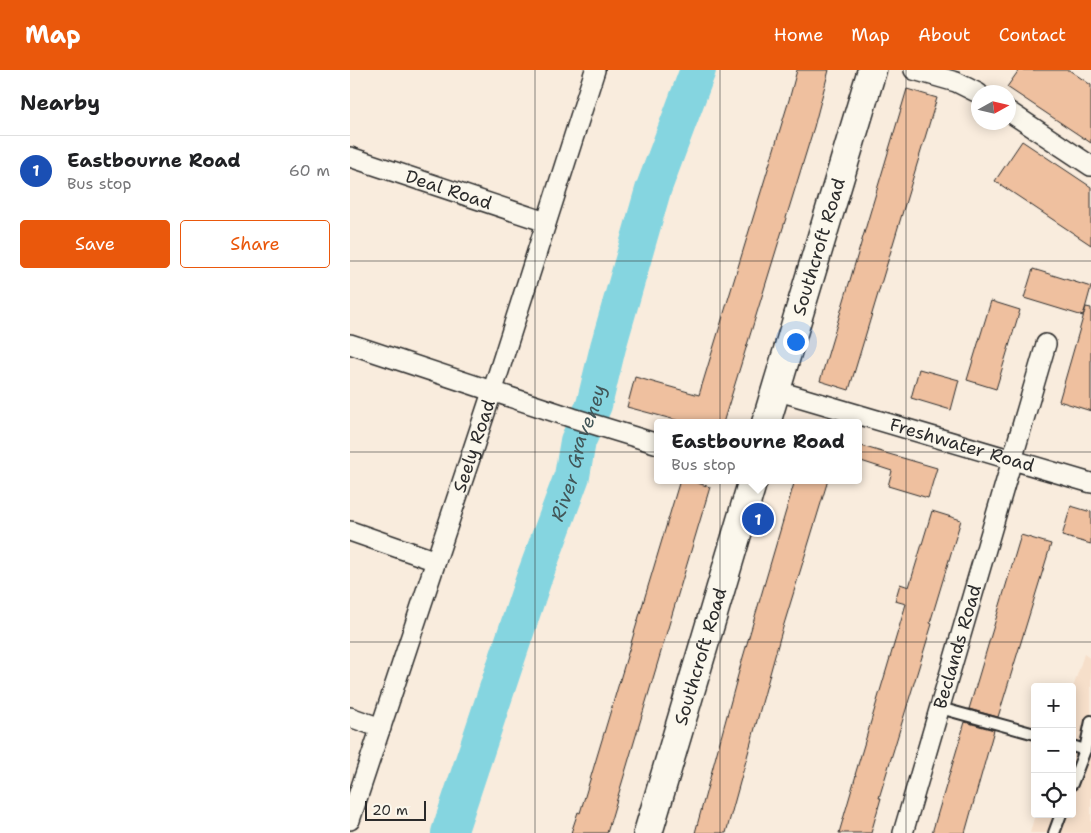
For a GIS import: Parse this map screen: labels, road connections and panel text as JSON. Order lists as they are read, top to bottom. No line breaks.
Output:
{"streets":{"street":["Deal Road","Southcroft Road","Freshwater Road","Seely Road","Beclands Road"]},"crossings":[["Deal Road","Seely Road"],["Southcroft Road","Freshwater Road"],["Freshwater Road","Beclands Road"]],"water":["River Graveney"],"scale_bar":"20 m","north":"right","page":{"header":"Map","nav":["Home","Map","About","Contact"],"heading":"Nearby","list":[{"mark":"1","name":"Eastbourne Road","note":"Bus stop","value":"60 m"}],"buttons":["Save","Share"],"popup":["Eastbourne Road","Bus stop"],"pins":"1","map_buttons":["+","−"],"scale":"20 m"}}
